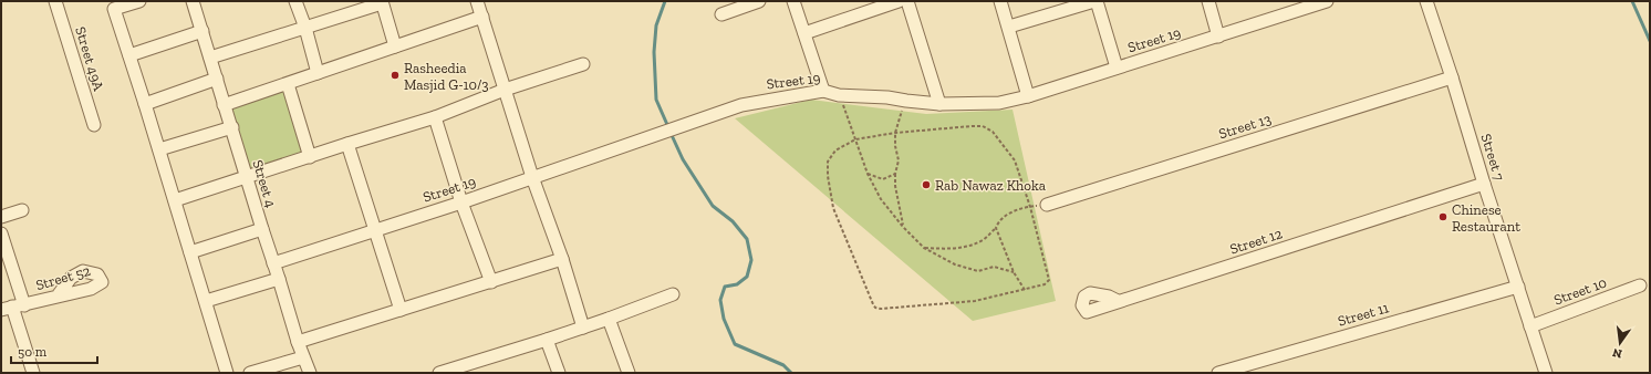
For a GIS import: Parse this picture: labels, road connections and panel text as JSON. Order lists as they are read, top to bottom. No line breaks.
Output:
{"streets":{"street":["Street 19","Street 49A","Street 13","Street 7","Street 4","Street 12","Street 52","Street 10","Street 11"]},"crossings":[["Street 19","Street 4"],["Street 13","Street 7"],["Street 7","Street 12"],["Street 7","Street 10"],["Street 7","Street 11"]],"places":["Rasheedia Masjid G-10/3","Rab Nawaz Khoka","Chinese Restaurant"],"scale_bar":"50 m","north":"bottom"}
